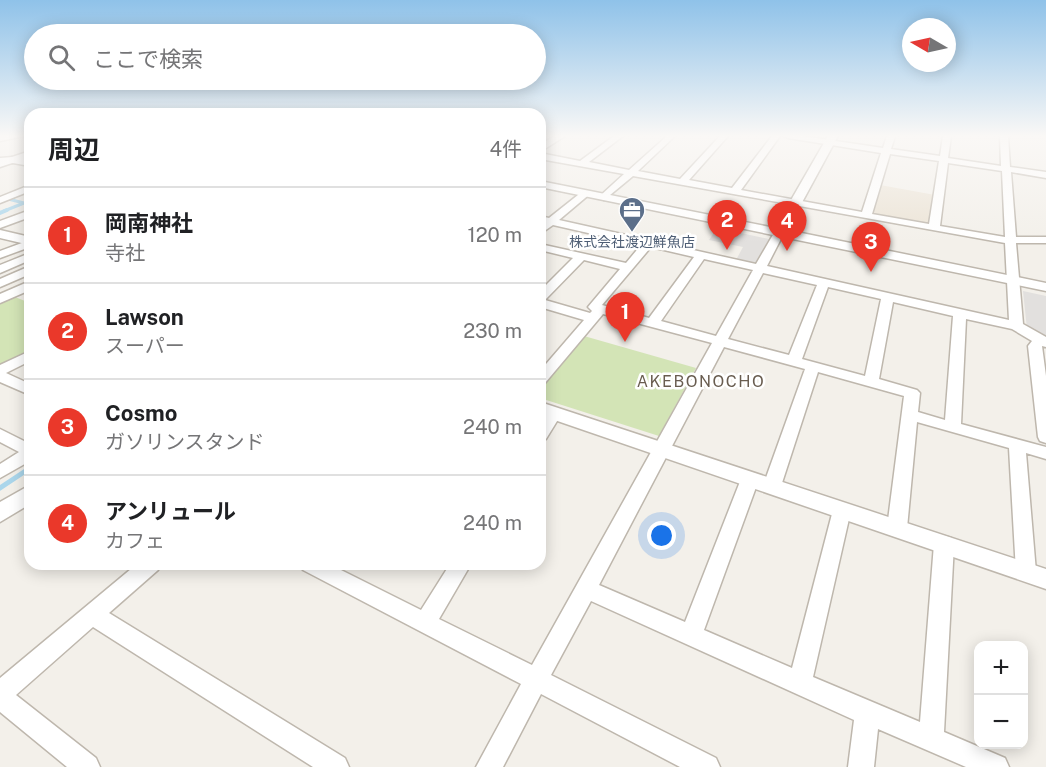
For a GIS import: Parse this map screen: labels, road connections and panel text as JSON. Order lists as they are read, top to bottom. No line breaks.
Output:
{"districts":["AKEBONOCHO"],"places":{"office":["株式会社渡辺鮮魚店"]},"north":"left","page":{"search":"ここで検索","heading":["周辺","4件"],"list":[{"mark":"1","name":"岡南神社","note":"寺社","value":"120 m"},{"mark":"2","name":"Lawson","note":"スーパー","value":"230 m"},{"mark":"3","name":"Cosmo","note":"ガソリンスタンド","value":"240 m"},{"mark":"4","name":"アンリュール","note":"カフェ","value":"240 m"}],"pins":["2","4","3","1"],"map_buttons":["+","−"]}}
